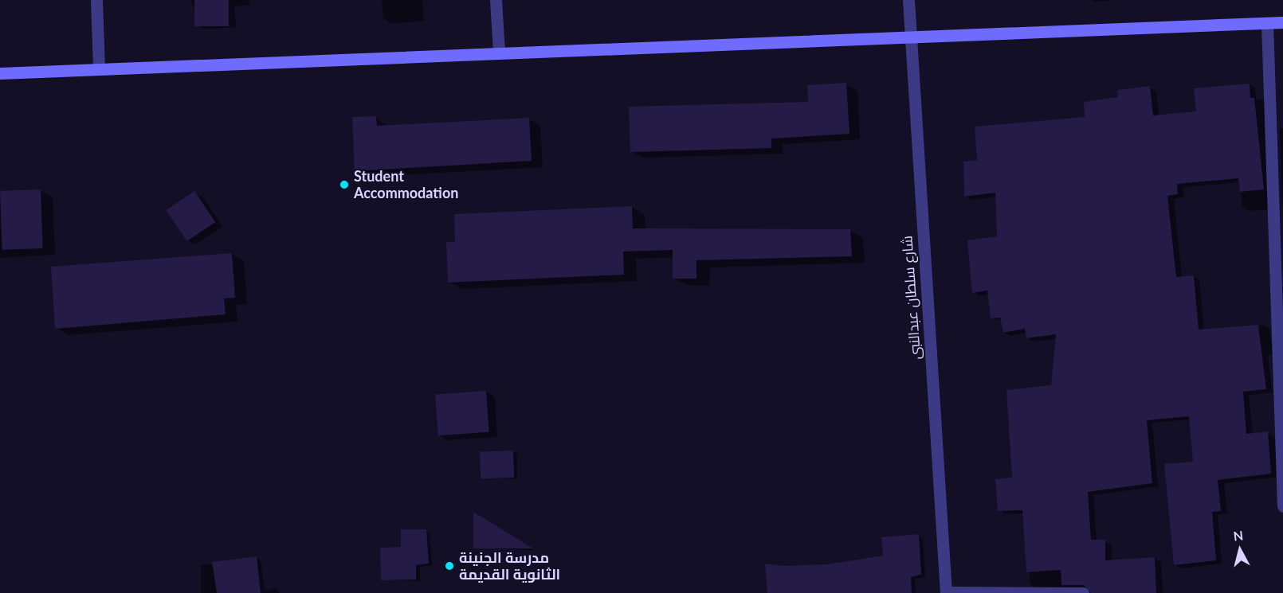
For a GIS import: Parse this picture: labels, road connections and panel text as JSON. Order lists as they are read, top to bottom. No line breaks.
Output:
{"streets":{"street":["شارع سلطان عبدالنبى"]},"places":["Student Accommodation","مدرسة الجنينة الثانوية القديمة"],"north":"top"}
